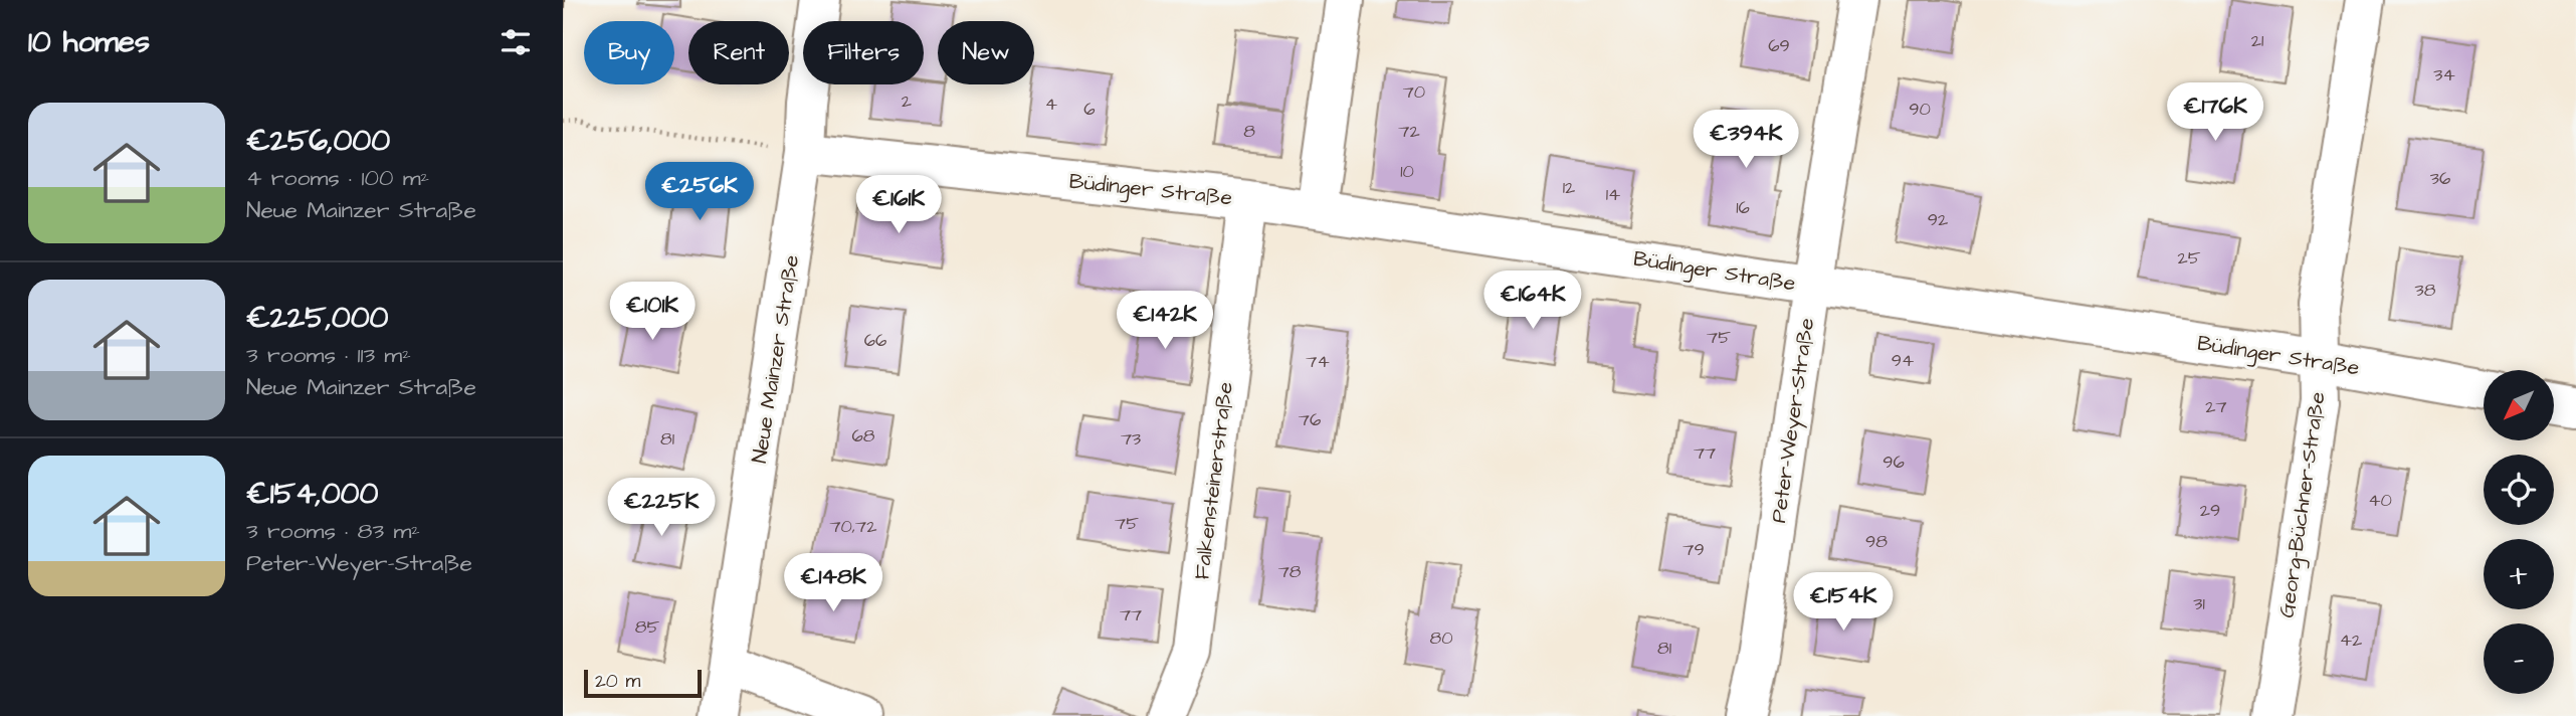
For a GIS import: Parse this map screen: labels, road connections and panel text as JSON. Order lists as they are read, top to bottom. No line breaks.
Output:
{"streets":{"street":["Büdinger Straße","Neue Mainzer Straße","Peter-Weyer-Straße","Falkensteinerstraße","Georg-Büchner-Straße"]},"crossings":[["Büdinger Straße","Neue Mainzer Straße"],["Büdinger Straße","Peter-Weyer-Straße"],["Büdinger Straße","Falkensteinerstraße"],["Büdinger Straße","Georg-Büchner-Straße"]],"house_numbers":["21","69","34","70","2","4","6","90","8","72","10","36","12","14","16","92","25","38","75","66","94","74","27","76","68","81","73","77","96","40","29","75","70,72","98","79","78","31","77","85","80","42","81"],"scale_bar":"20 m","north":"bottom left","page":{"heading":"10 homes","chip":["Buy","Rent","Filters","New"],"price":["€176K","€394K","€256K","€161K","€164K","€101K","€142K","€225K","€148K","€154K"],"list":[{"name":"€256,000","note":"4 rooms · 100 m² · Neue Mainzer Straße"},{"name":"€225,000","note":"3 rooms · 113 m² · Neue Mainzer Straße"},{"name":"€154,000","note":"3 rooms · 83 m² · Peter-Weyer-Straße"}],"map_buttons":["+","−"],"scale":"20 m"}}
